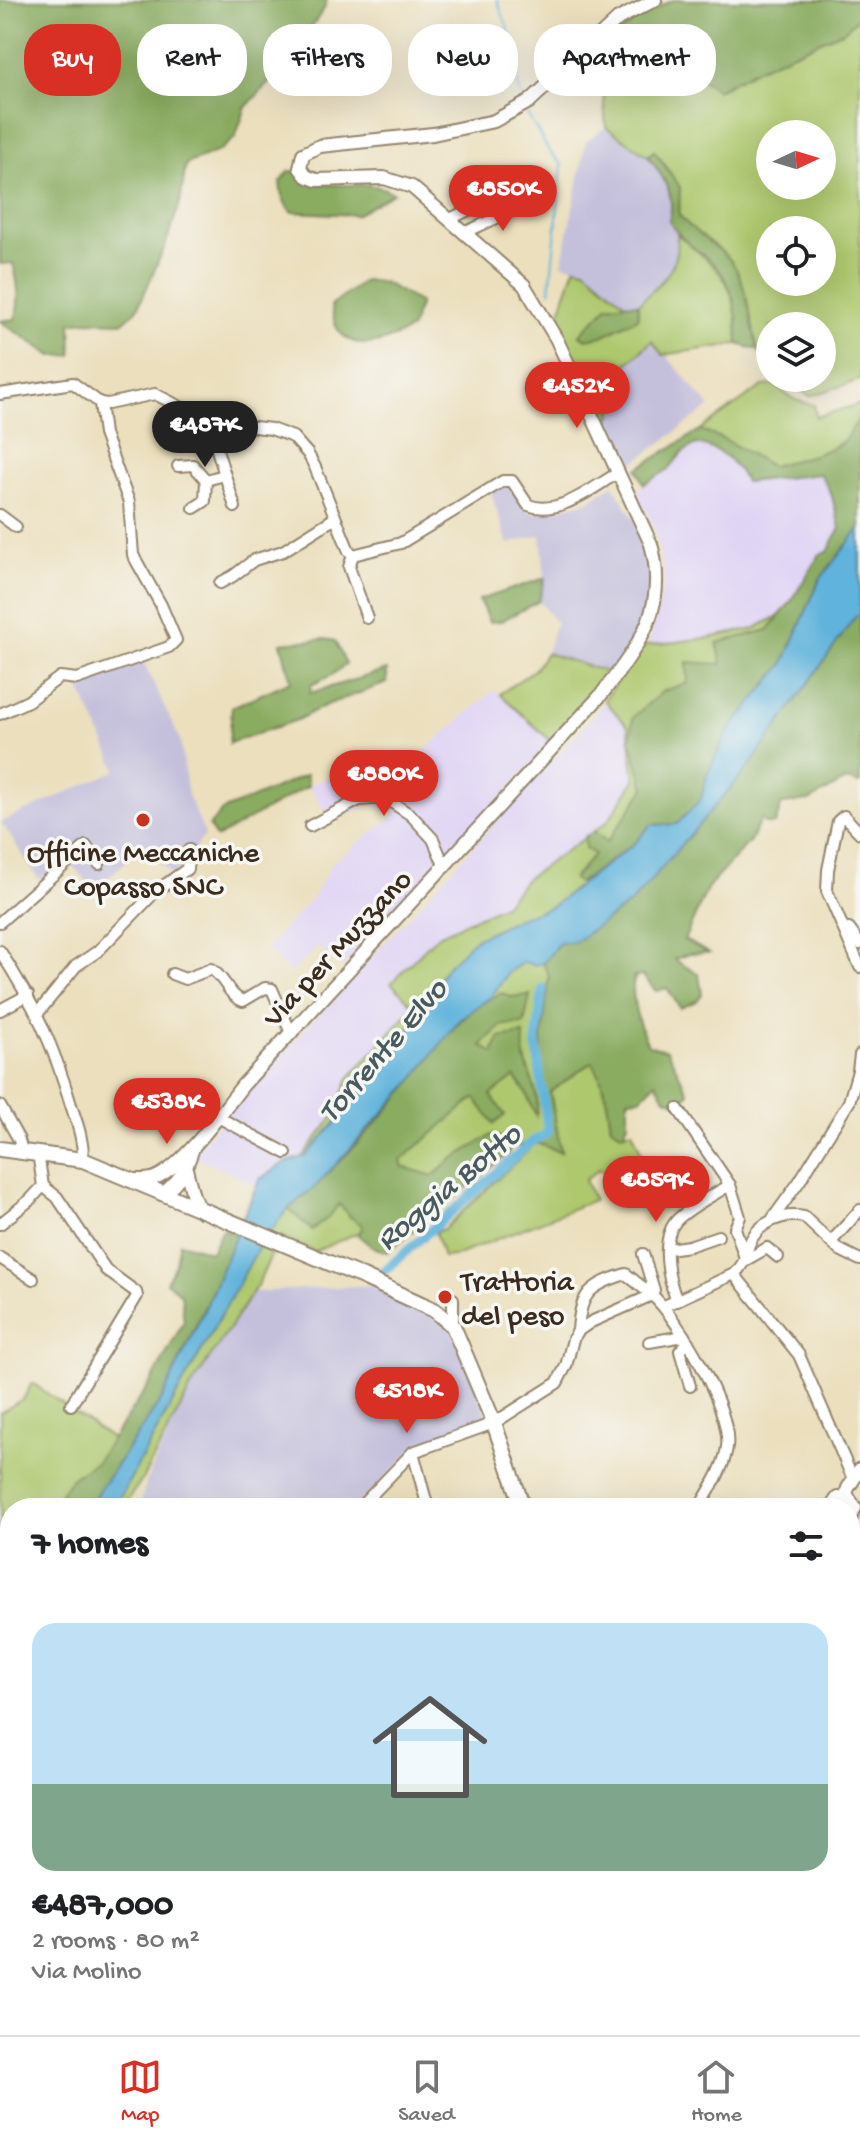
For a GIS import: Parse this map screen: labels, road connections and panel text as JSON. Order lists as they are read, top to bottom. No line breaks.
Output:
{"streets":{"street":["Via per Muzzano"]},"water":["Torrente Elvo","Roggia Botto"],"places":["Officine Meccaniche Copasso SNC","Trattoria del peso"],"north":"right","page":{"chip":["Buy","Rent","Filters","New","Apartment"],"price":["€850K","€452K","€487K","€880K","€538K","€859K","€518K"],"heading":"7 homes","list":[{"name":"€487,000","note":"2 rooms · 80 m² · Via Molino"}],"tabs":["Map","Saved","Home"]}}
